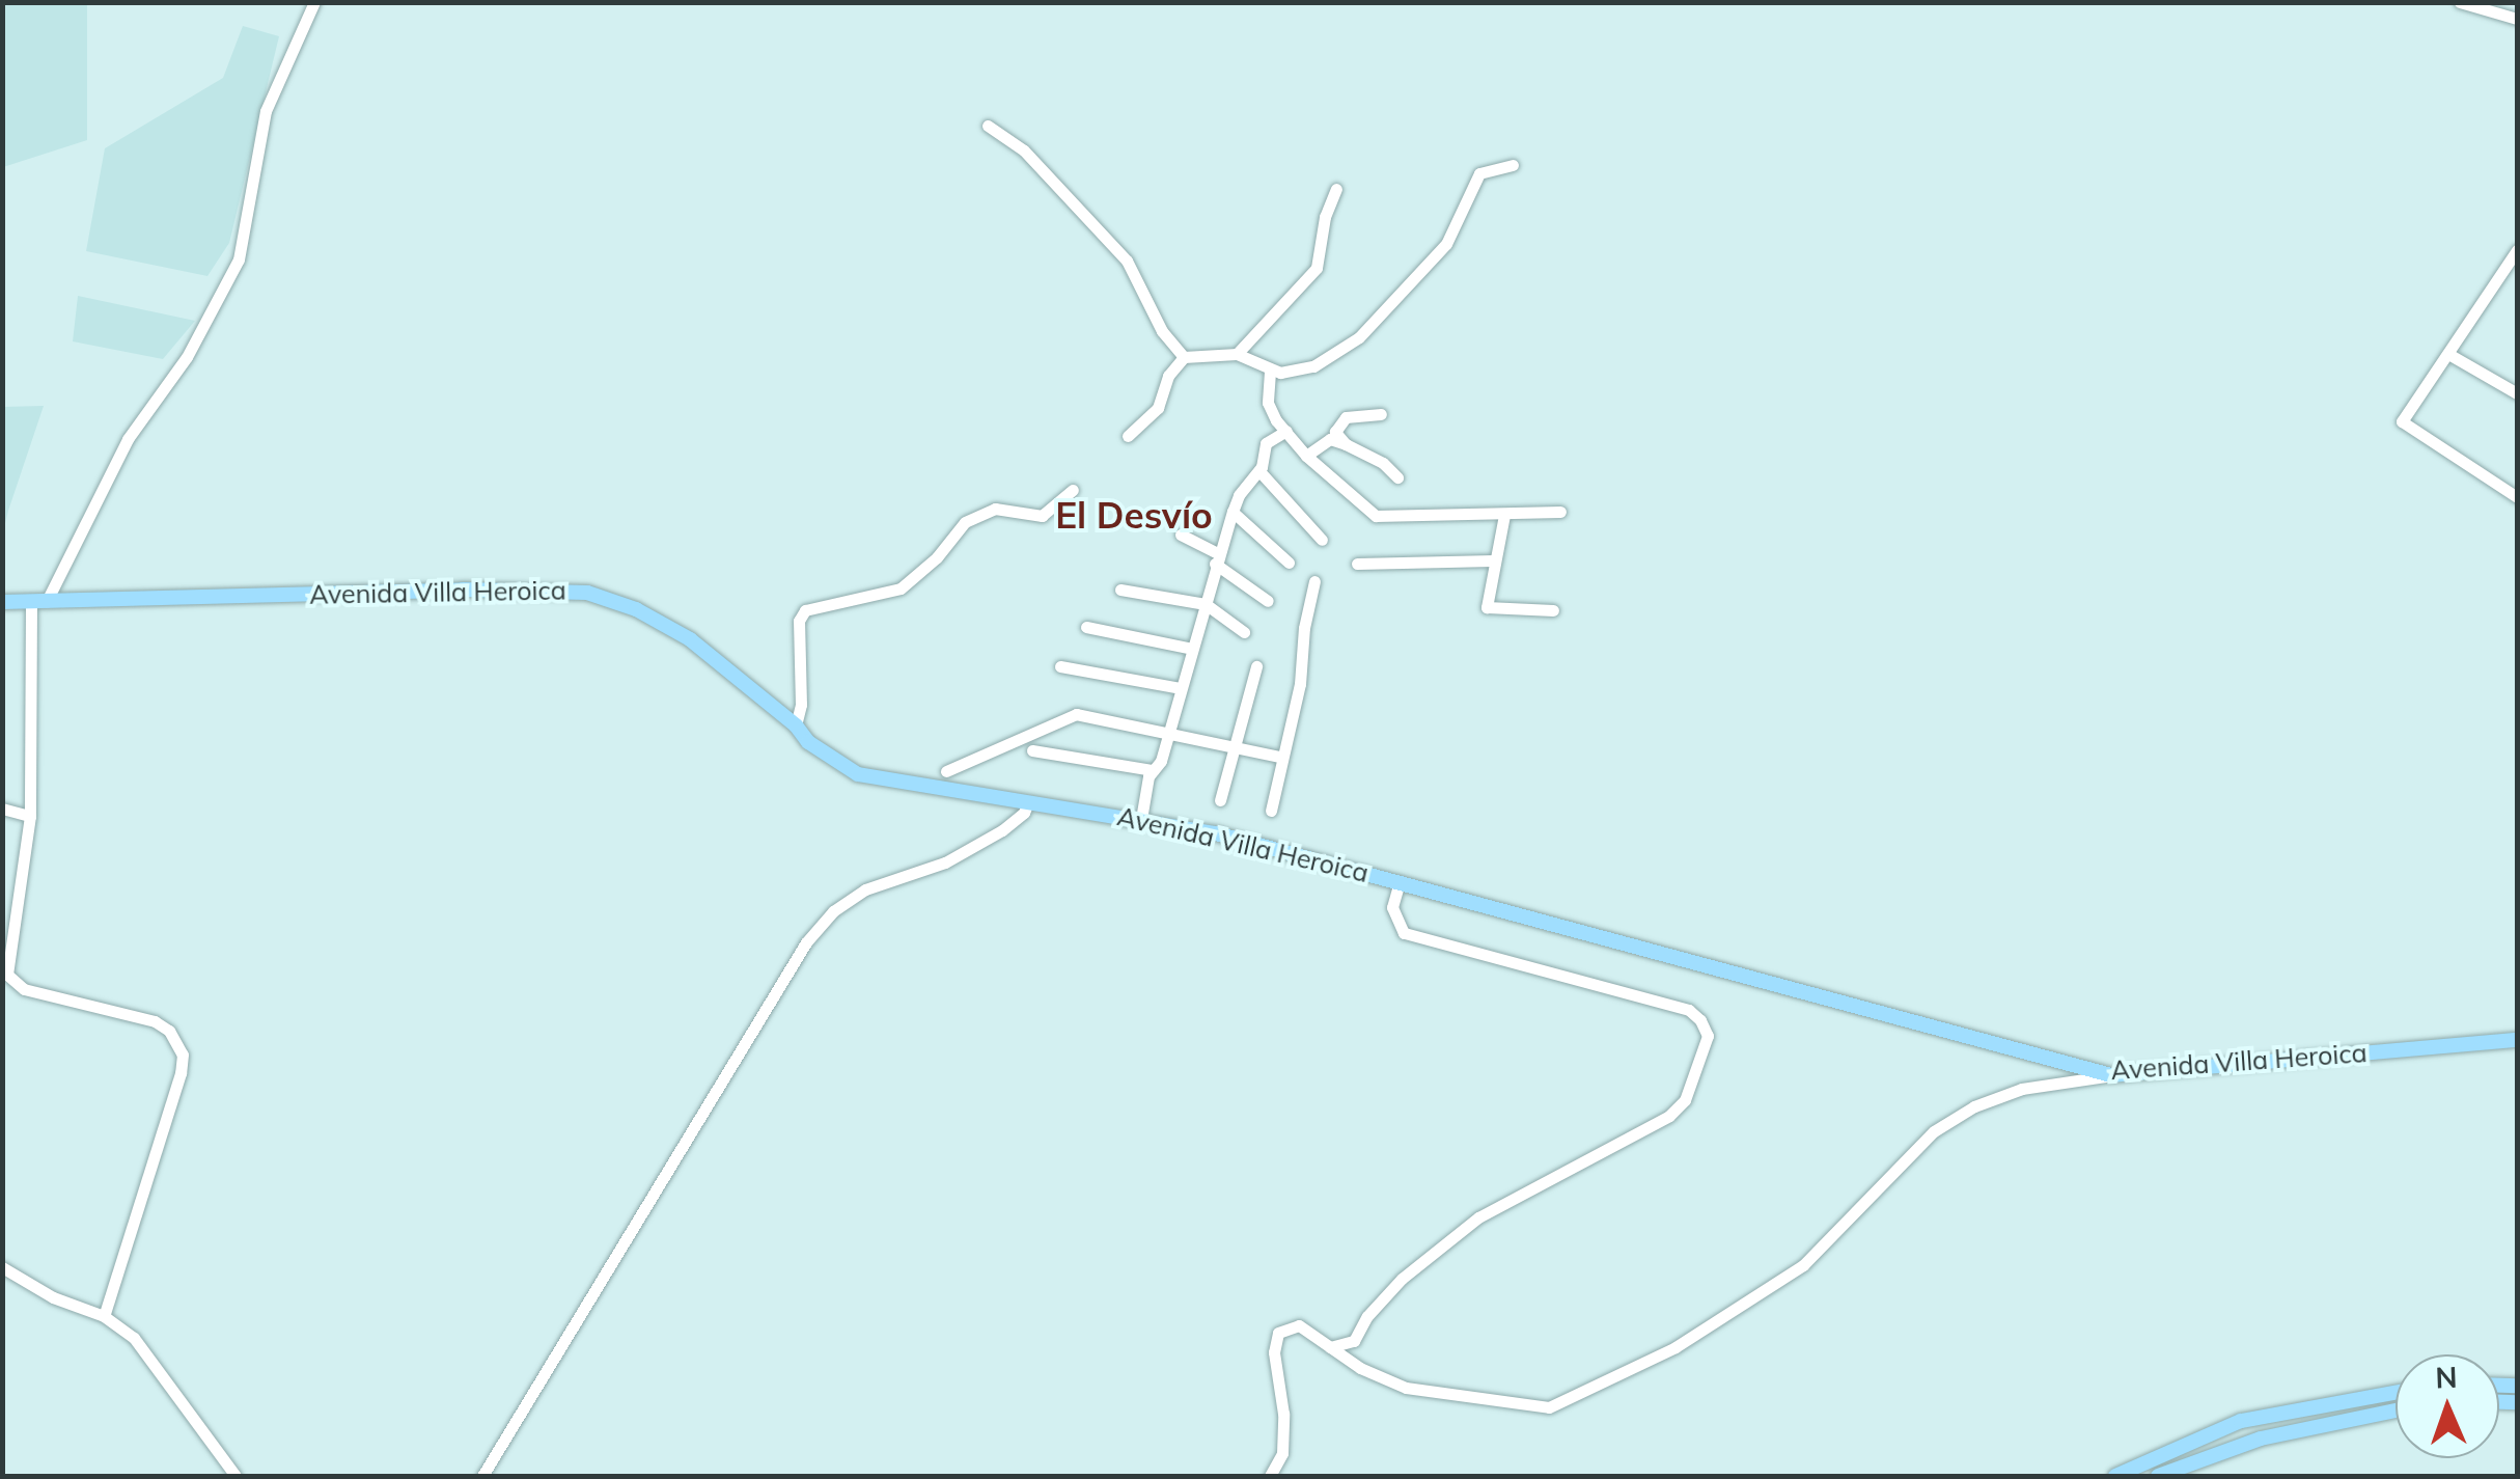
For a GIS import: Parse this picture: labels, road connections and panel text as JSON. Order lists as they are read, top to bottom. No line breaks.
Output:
{"streets":{"main road":["Avenida Villa Heroica"]},"districts":["El Desvío"],"north":"top"}
